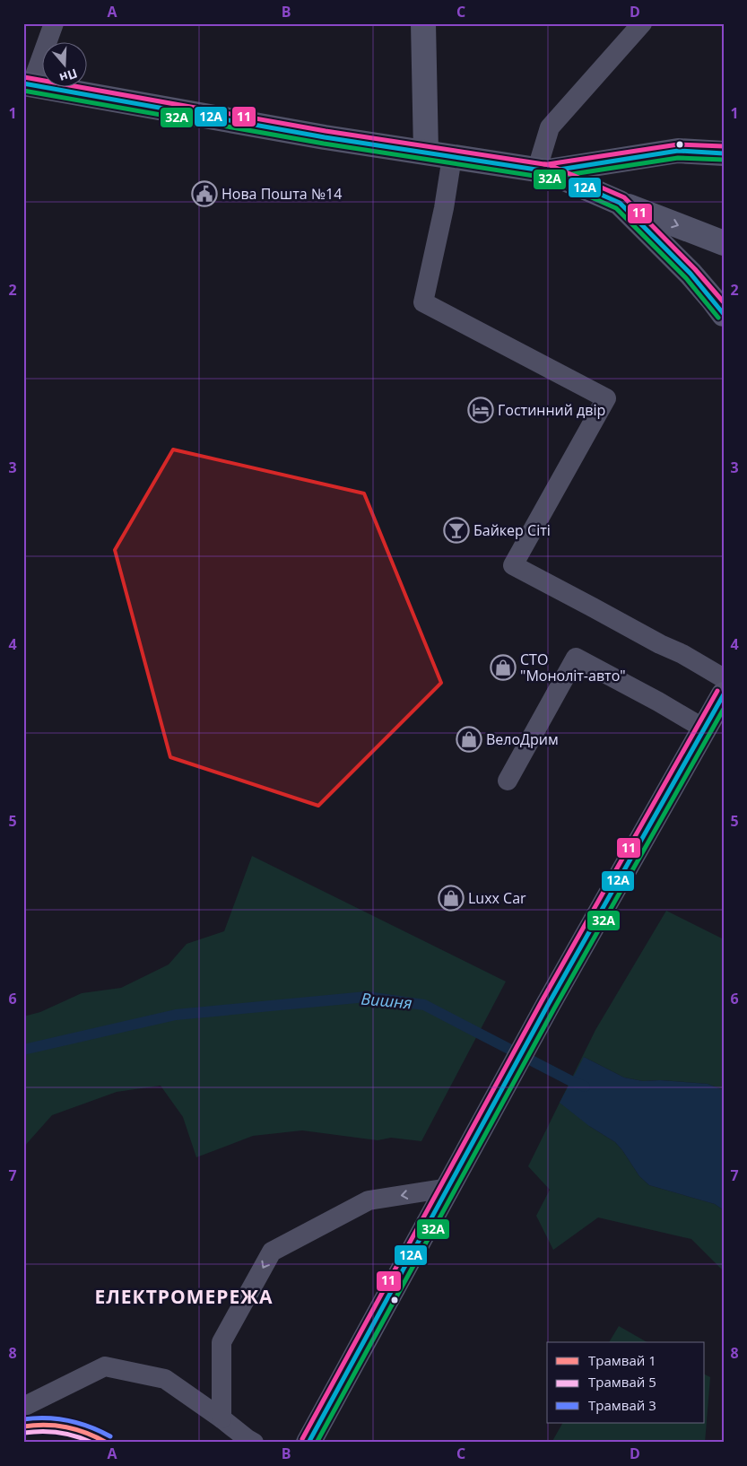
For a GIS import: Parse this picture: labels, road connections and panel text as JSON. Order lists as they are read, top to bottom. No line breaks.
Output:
{"districts":["ЕЛЕКТРОМЕРЕЖА"],"water":["Вишня"],"places":{"public building":["Нова Пошта №14"],"hotel":["Гостинний двір"],"bar":["Байкер Сіті"],"shop":["СТО \"Моноліт-авто\"","ВелоДрим","Luxx Car"]},"lines":["transit line 11","transit line 12А","transit line 32А","tram line 3","tram line 1","tram line 5"],"legend":["Трамвай 1","Трамвай 5","Трамвай 3"],"north":"bottom","grid":{"columns":["A","B","C","D"],"rows":["1","2","3","4","5","6","7","8"]}}
